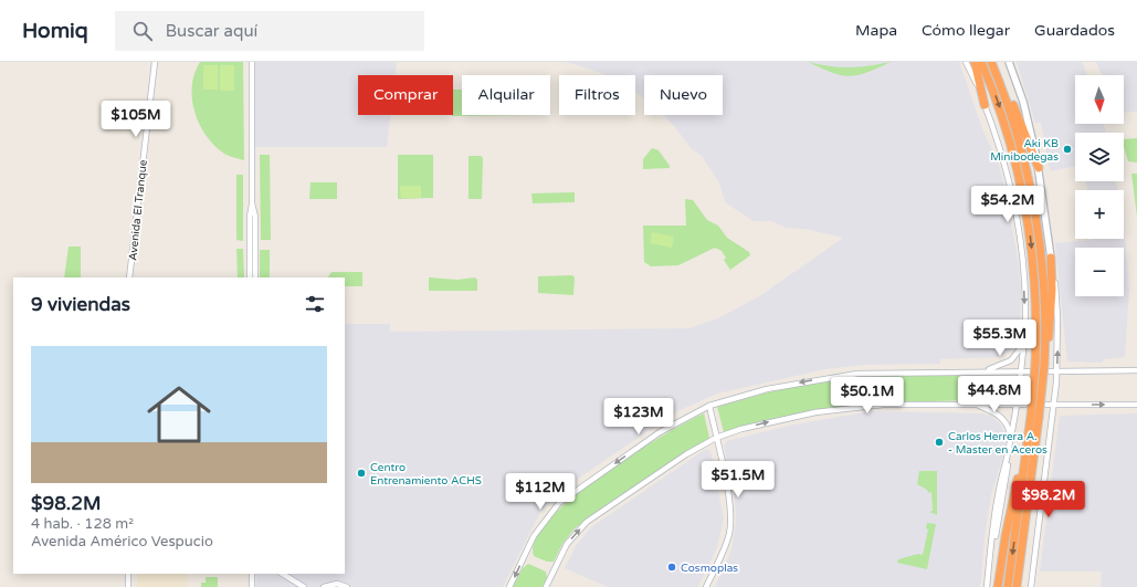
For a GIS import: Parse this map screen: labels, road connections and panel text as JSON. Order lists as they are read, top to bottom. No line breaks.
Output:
{"streets":{"street":["Avenida El Tranque"]},"places":["Aki KB Minibodegas","Carlos Herrera A. - Master en Aceros","Centro Entrenamiento ACHS","Cosmoplas"],"north":"bottom","page":{"header":"Homiq","search":"Buscar aquí","nav":["Mapa","Cómo llegar","Guardados"],"map_buttons":["+","−"],"chip":["Comprar","Alquilar","Filtros","Nuevo"],"price":["$105M","$54.2M","$55.3M","$44.8M","$50.1M","$123M","$51.5M","$112M","$98.2M"],"heading":"9 viviendas","list":[{"name":"$98.2M","note":"4 hab. · 128 m² · Avenida Américo Vespucio"}]}}
